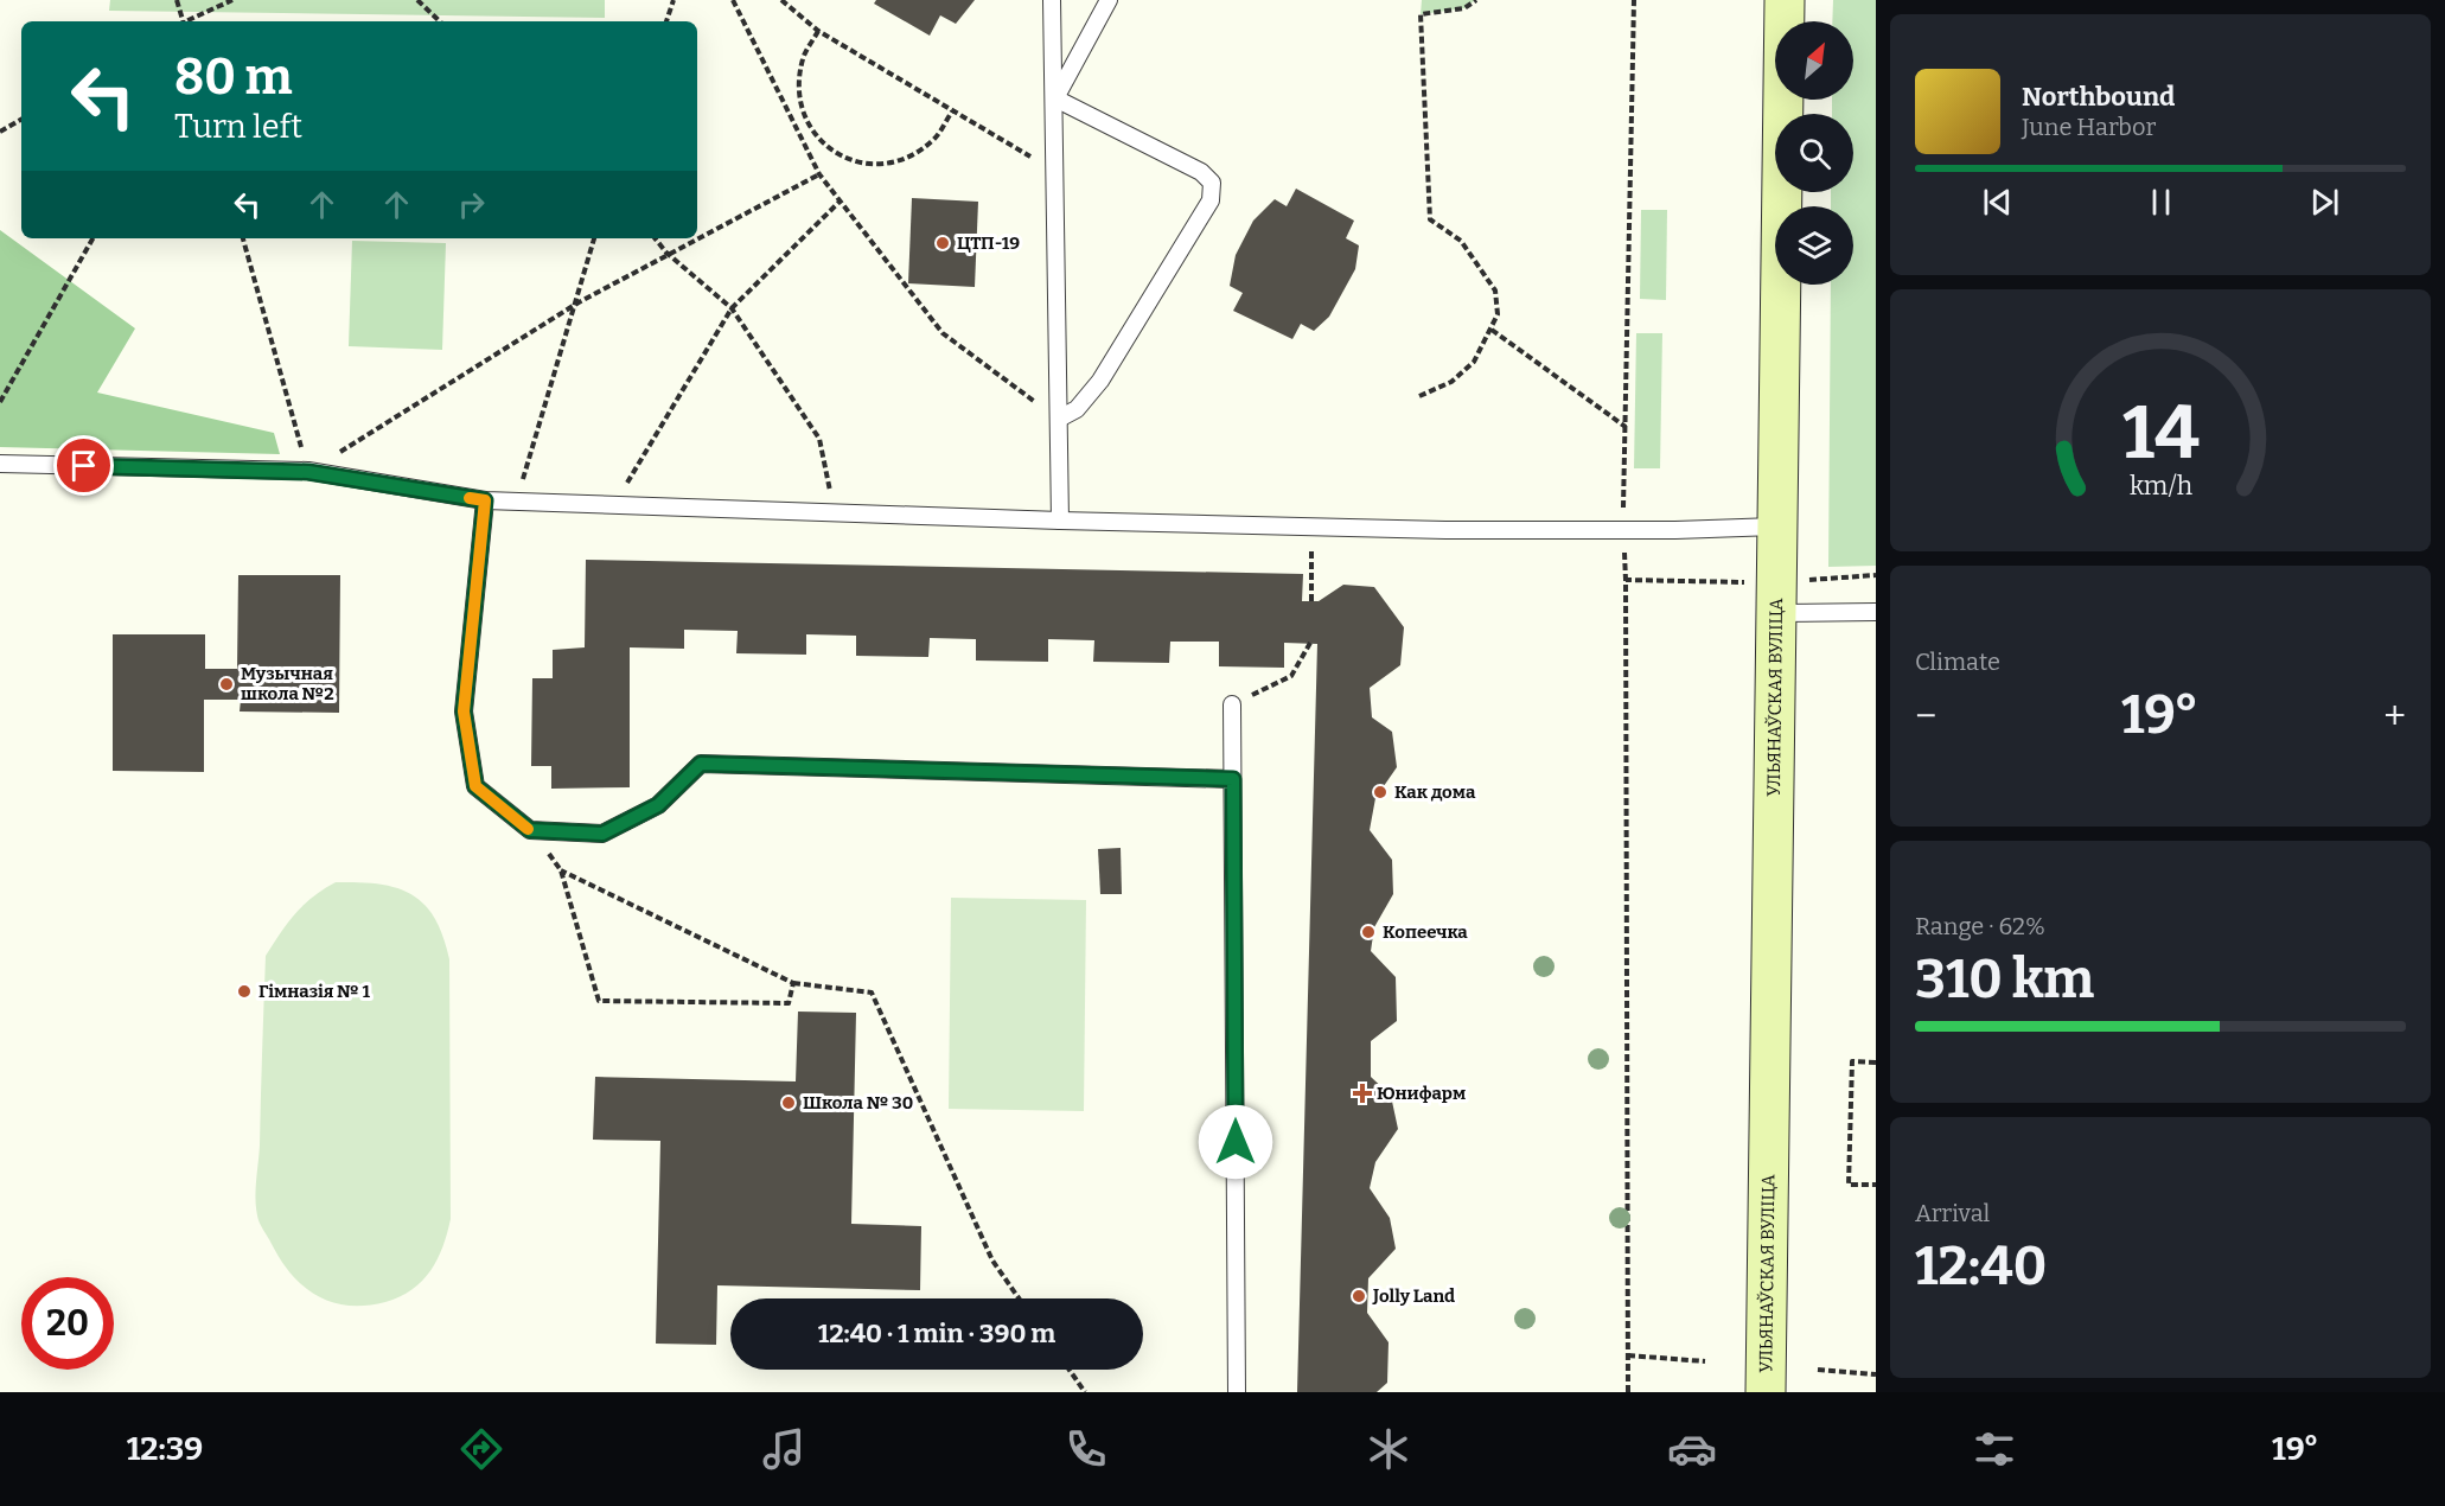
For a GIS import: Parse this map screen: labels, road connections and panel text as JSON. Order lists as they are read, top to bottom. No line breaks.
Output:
{"streets":{"main road":["УЛЬЯНАЎСКАЯ ВУЛІЦА"]},"places":{"other":["ЦТП-19","Музычная школа №2","Как дома","Копеечка","Гімназія № 1","Школа № 30","Jolly Land"],"health":["Юнифарм"]},"north":"top right","page":{"turn":["80 m","Turn left"],"song":["Northbound","June Harbor"],"tile":["Climate",["Range · 62%","310 km"],["Arrival","12:40"]],"heat":["−","19°","+"],"limit":"20","trip":"12:40 · 1 min · 390 m","tabs":["12:39","19°"],"gauge":["14","km/h"]}}
